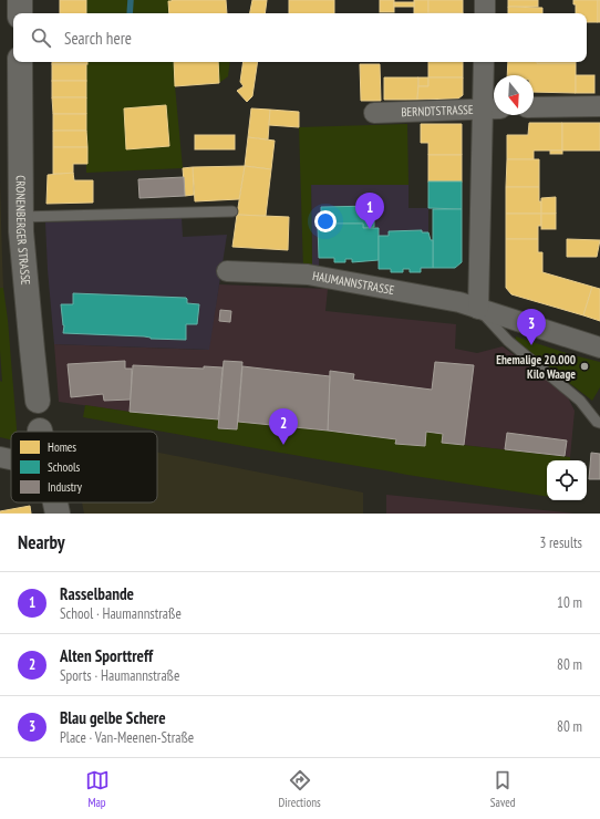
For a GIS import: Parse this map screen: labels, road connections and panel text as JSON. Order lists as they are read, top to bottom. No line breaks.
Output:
{"streets":{"main road":["CRONENBERGER STRASSE"],"street":["BERNDTSTRASSE","HAUMANNSTRASSE"]},"places":["Ehemalige 20.000 Kilo Waage"],"legend":["Homes","Schools","Industry"],"north":"bottom","page":{"search":"Search here","pins":["1","3","2"],"heading":["Nearby","3 results"],"list":[{"mark":"1","name":"Rasselbande","note":"School · Haumannstraße","value":"10 m"},{"mark":"2","name":"Alten Sporttreff","note":"Sports · Haumannstraße","value":"80 m"},{"mark":"3","name":"Blau gelbe Schere","note":"Place · Van-Meenen-Straße","value":"80 m"}],"nav":["Map","Directions","Saved"]}}
